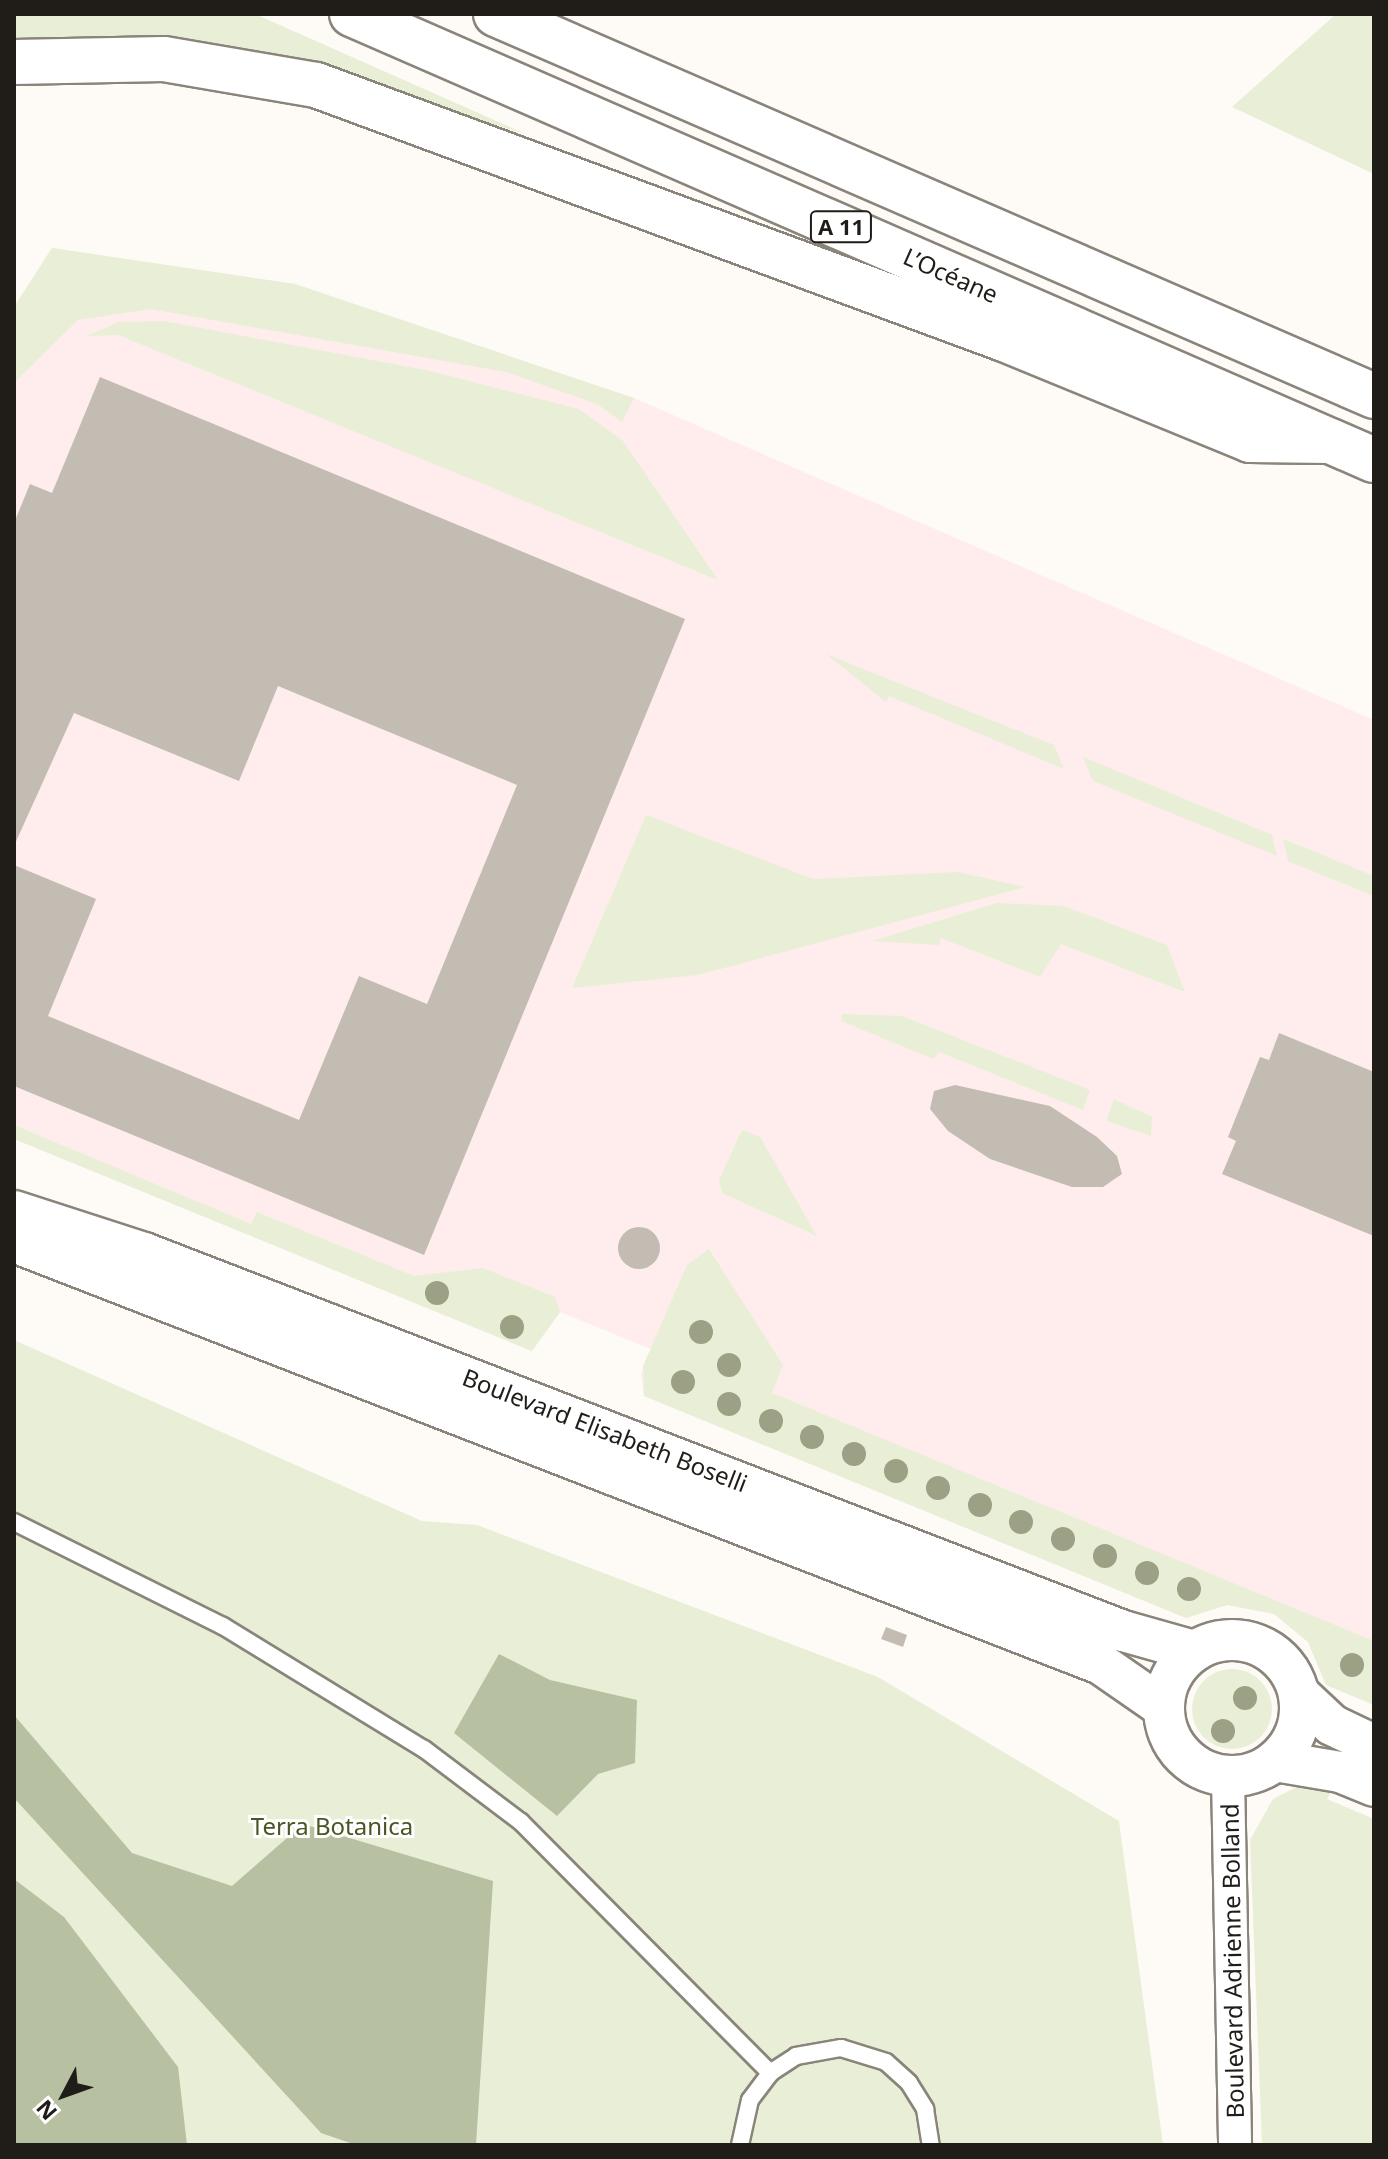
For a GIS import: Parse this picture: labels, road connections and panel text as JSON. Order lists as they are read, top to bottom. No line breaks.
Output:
{"streets":{"highway":["A 11","L’Océane"],"street":["Boulevard Elisabeth Boselli","Boulevard Adrienne Bolland"]},"crossings":[["Boulevard Elisabeth Boselli","Boulevard Adrienne Bolland"]],"parks":["Terra Botanica"],"north":"bottom left"}
